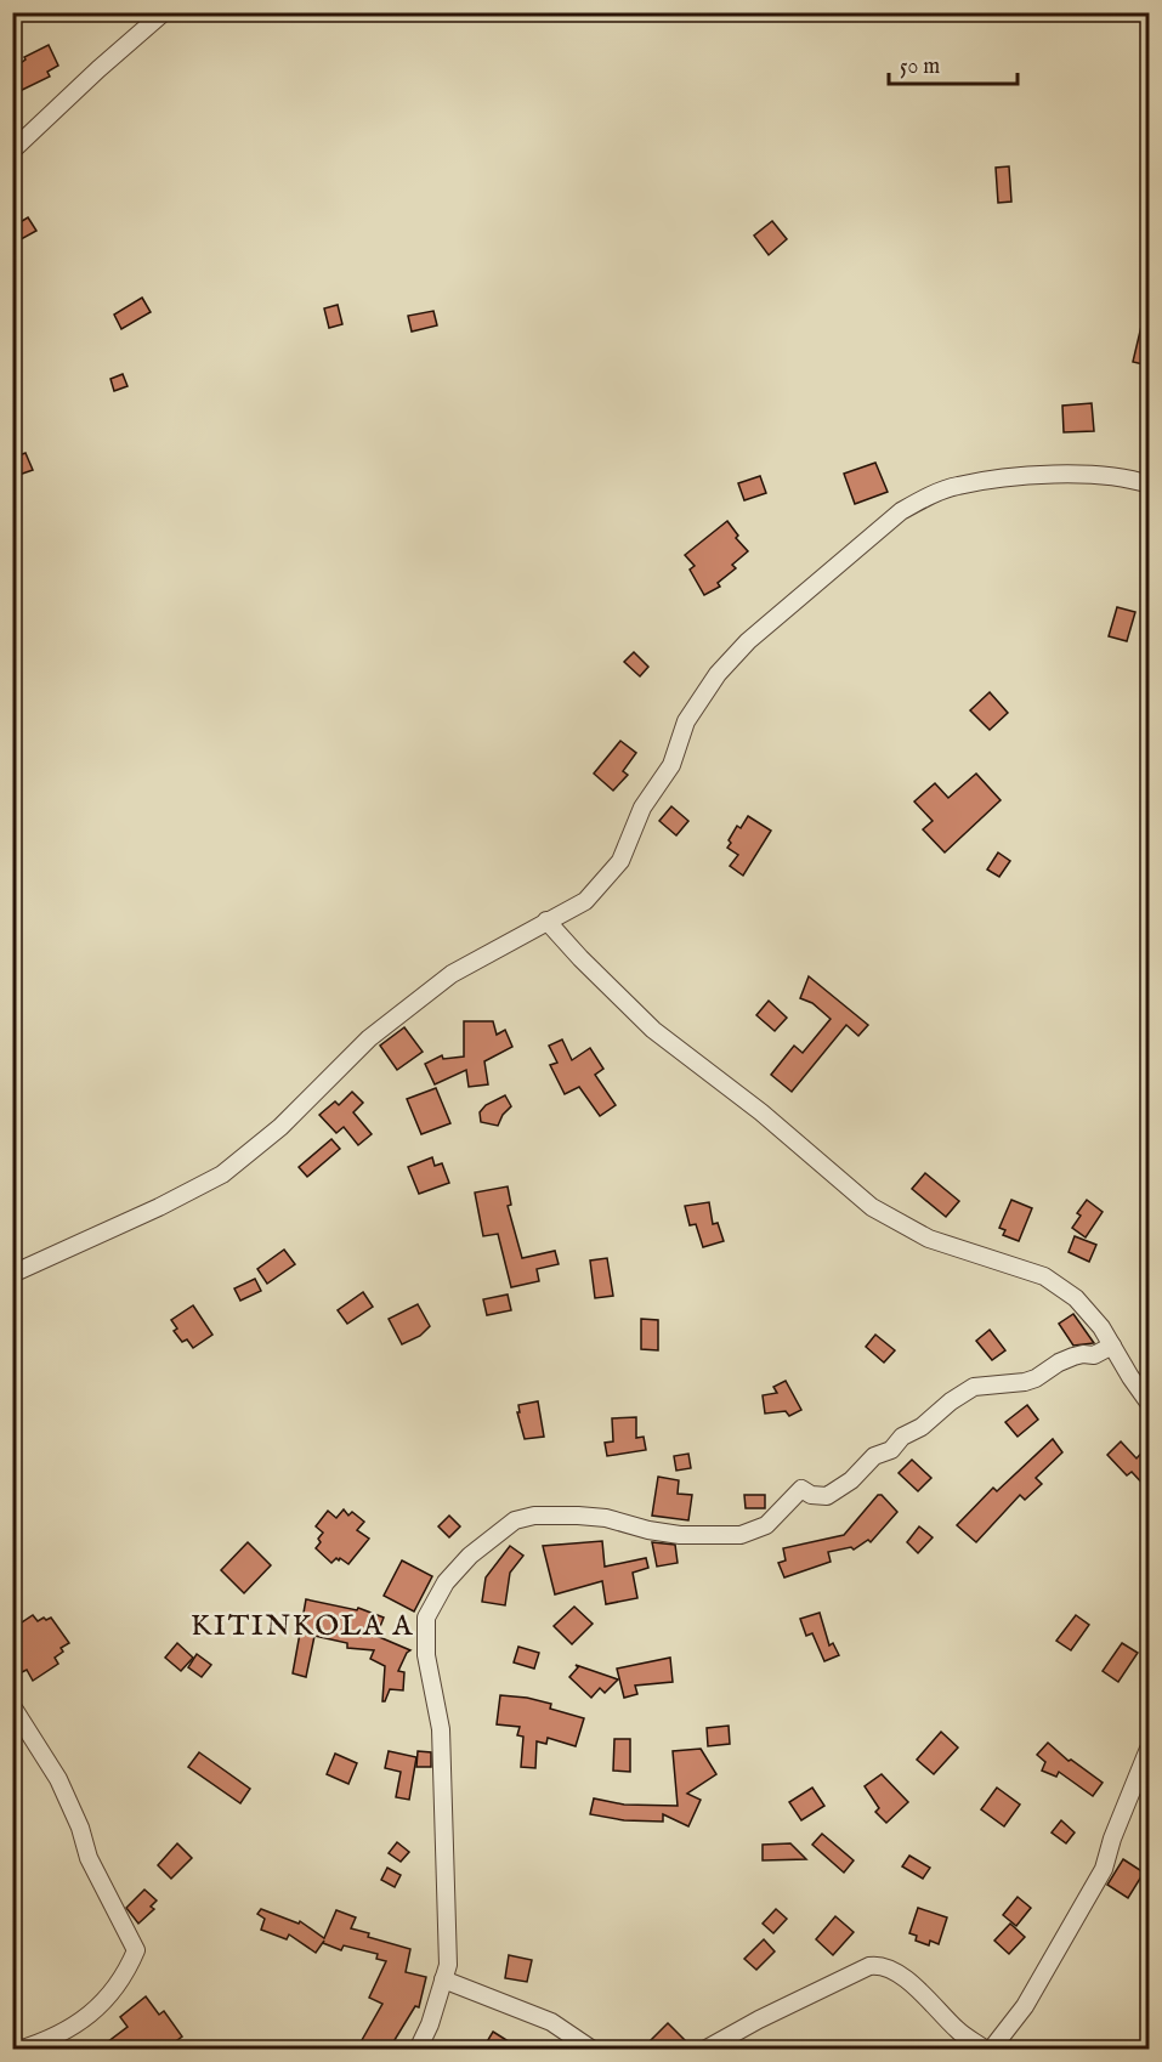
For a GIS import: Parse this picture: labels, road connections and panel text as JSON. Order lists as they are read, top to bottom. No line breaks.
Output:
{"districts":["KITINKOLA A"],"scale_bar":"50 m"}
